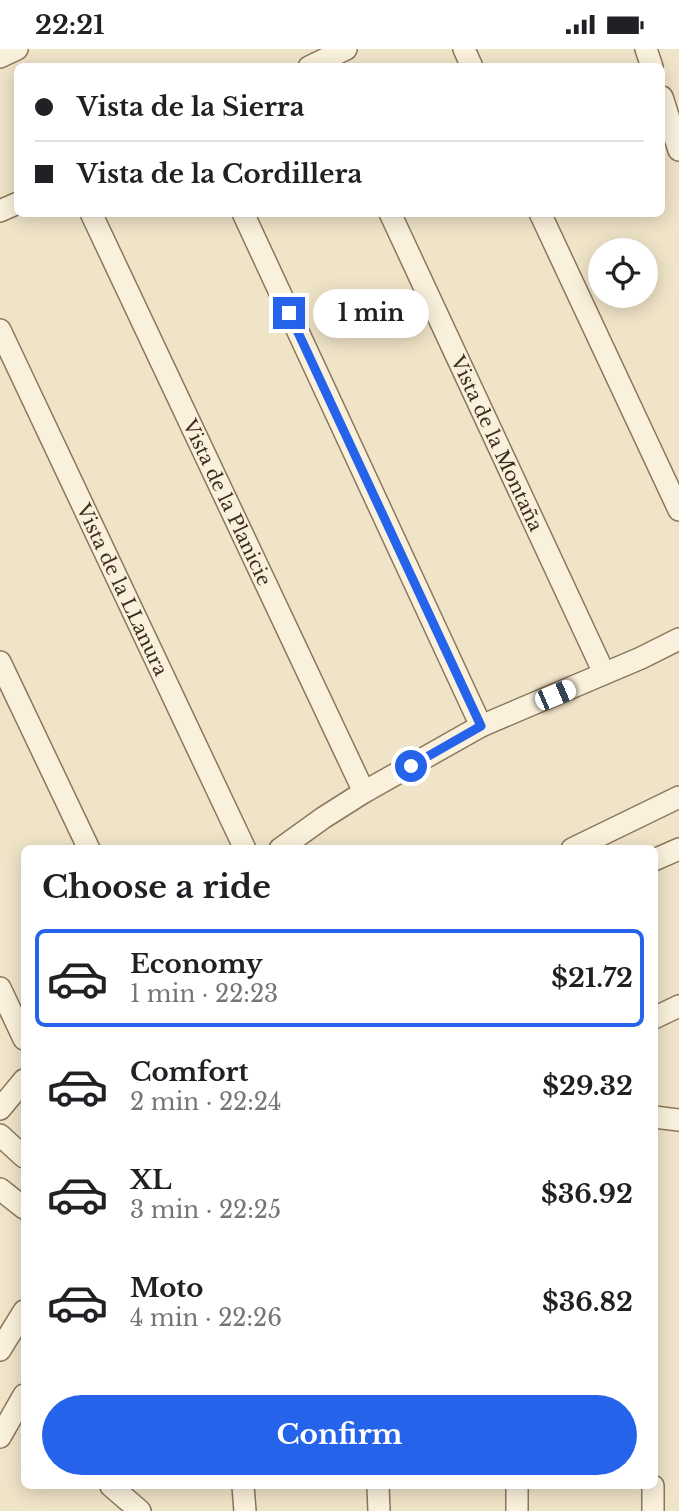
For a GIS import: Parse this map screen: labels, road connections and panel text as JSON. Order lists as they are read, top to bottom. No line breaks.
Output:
{"streets":{"street":["Vista de la Montaña","Vista de la Planicie","Vista de la LLanura"]},"page":{"status":"22:21","banner":["Vista de la Sierra","Vista de la Cordillera"],"bubble":"1 min","heading":"Choose a ride","list":[{"name":"Economy","note":"1 min · 22:23","value":"$21.72"},{"name":"Comfort","note":"2 min · 22:24","value":"$29.32"},{"name":"XL","note":"3 min · 22:25","value":"$36.92"},{"name":"Moto","note":"4 min · 22:26","value":"$36.82"}],"buttons":"Confirm"}}
